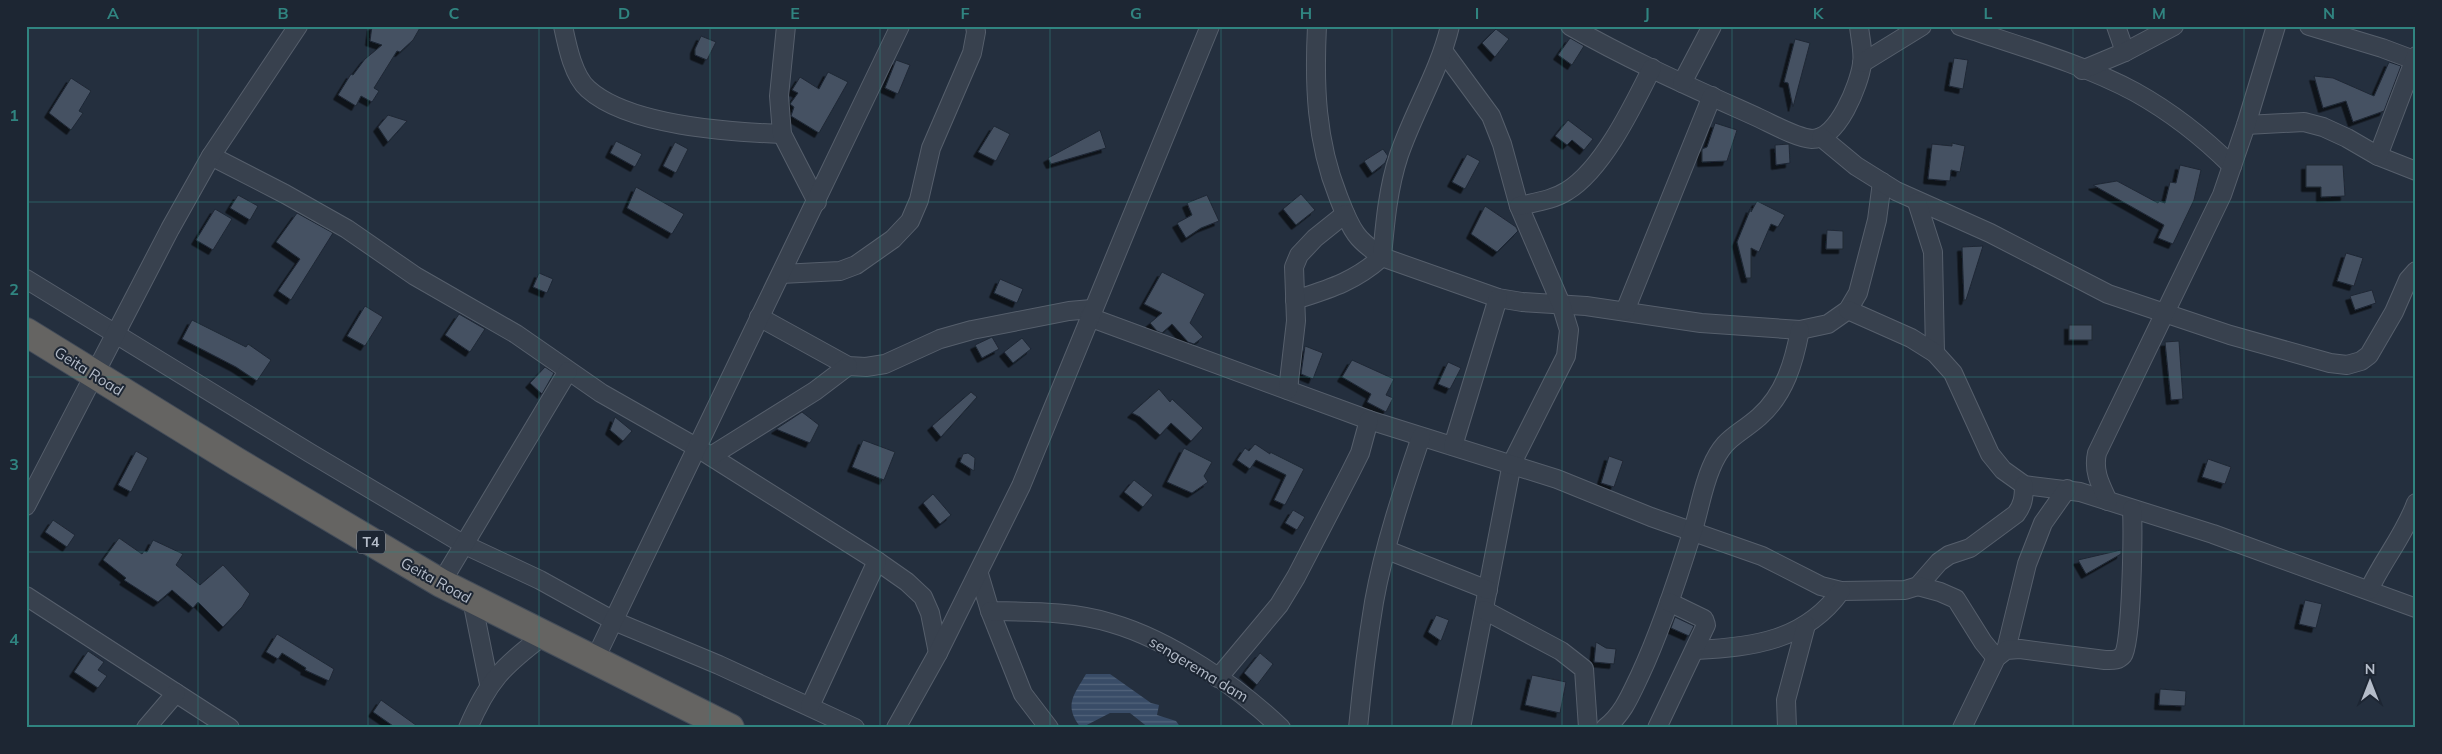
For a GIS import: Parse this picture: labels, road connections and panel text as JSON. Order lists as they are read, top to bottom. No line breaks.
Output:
{"streets":{"highway":["Geita Road","T4"],"street":["sengerema dam"]},"north":"top","grid":{"columns":["A","B","C","D","E","F","G","H","I","J","K","L","M","N"],"rows":["1","2","3","4"]}}
